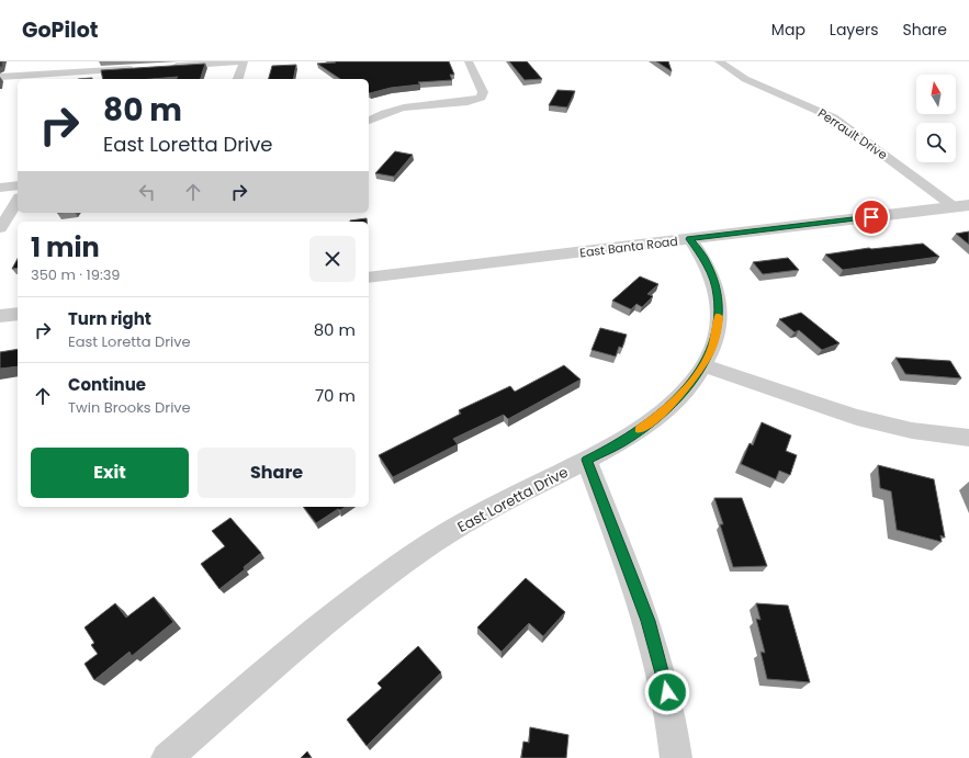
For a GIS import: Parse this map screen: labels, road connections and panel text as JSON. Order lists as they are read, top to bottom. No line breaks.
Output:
{"streets":{"street":["Perrault Drive","East Banta Road","East Loretta Drive"]},"crossings":[["Perrault Drive","East Banta Road"],["East Banta Road","East Loretta Drive"]],"north":"top","page":{"header":"GoPilot","nav":["Map","Layers","Share"],"turn":["80 m","East Loretta Drive"],"heading":["1 min","350 m · 19:39"],"list":[{"name":"Turn right","note":"East Loretta Drive","value":"80 m"},{"name":"Continue","note":"Twin Brooks Drive","value":"70 m"}],"buttons":["Exit","Share"]}}
